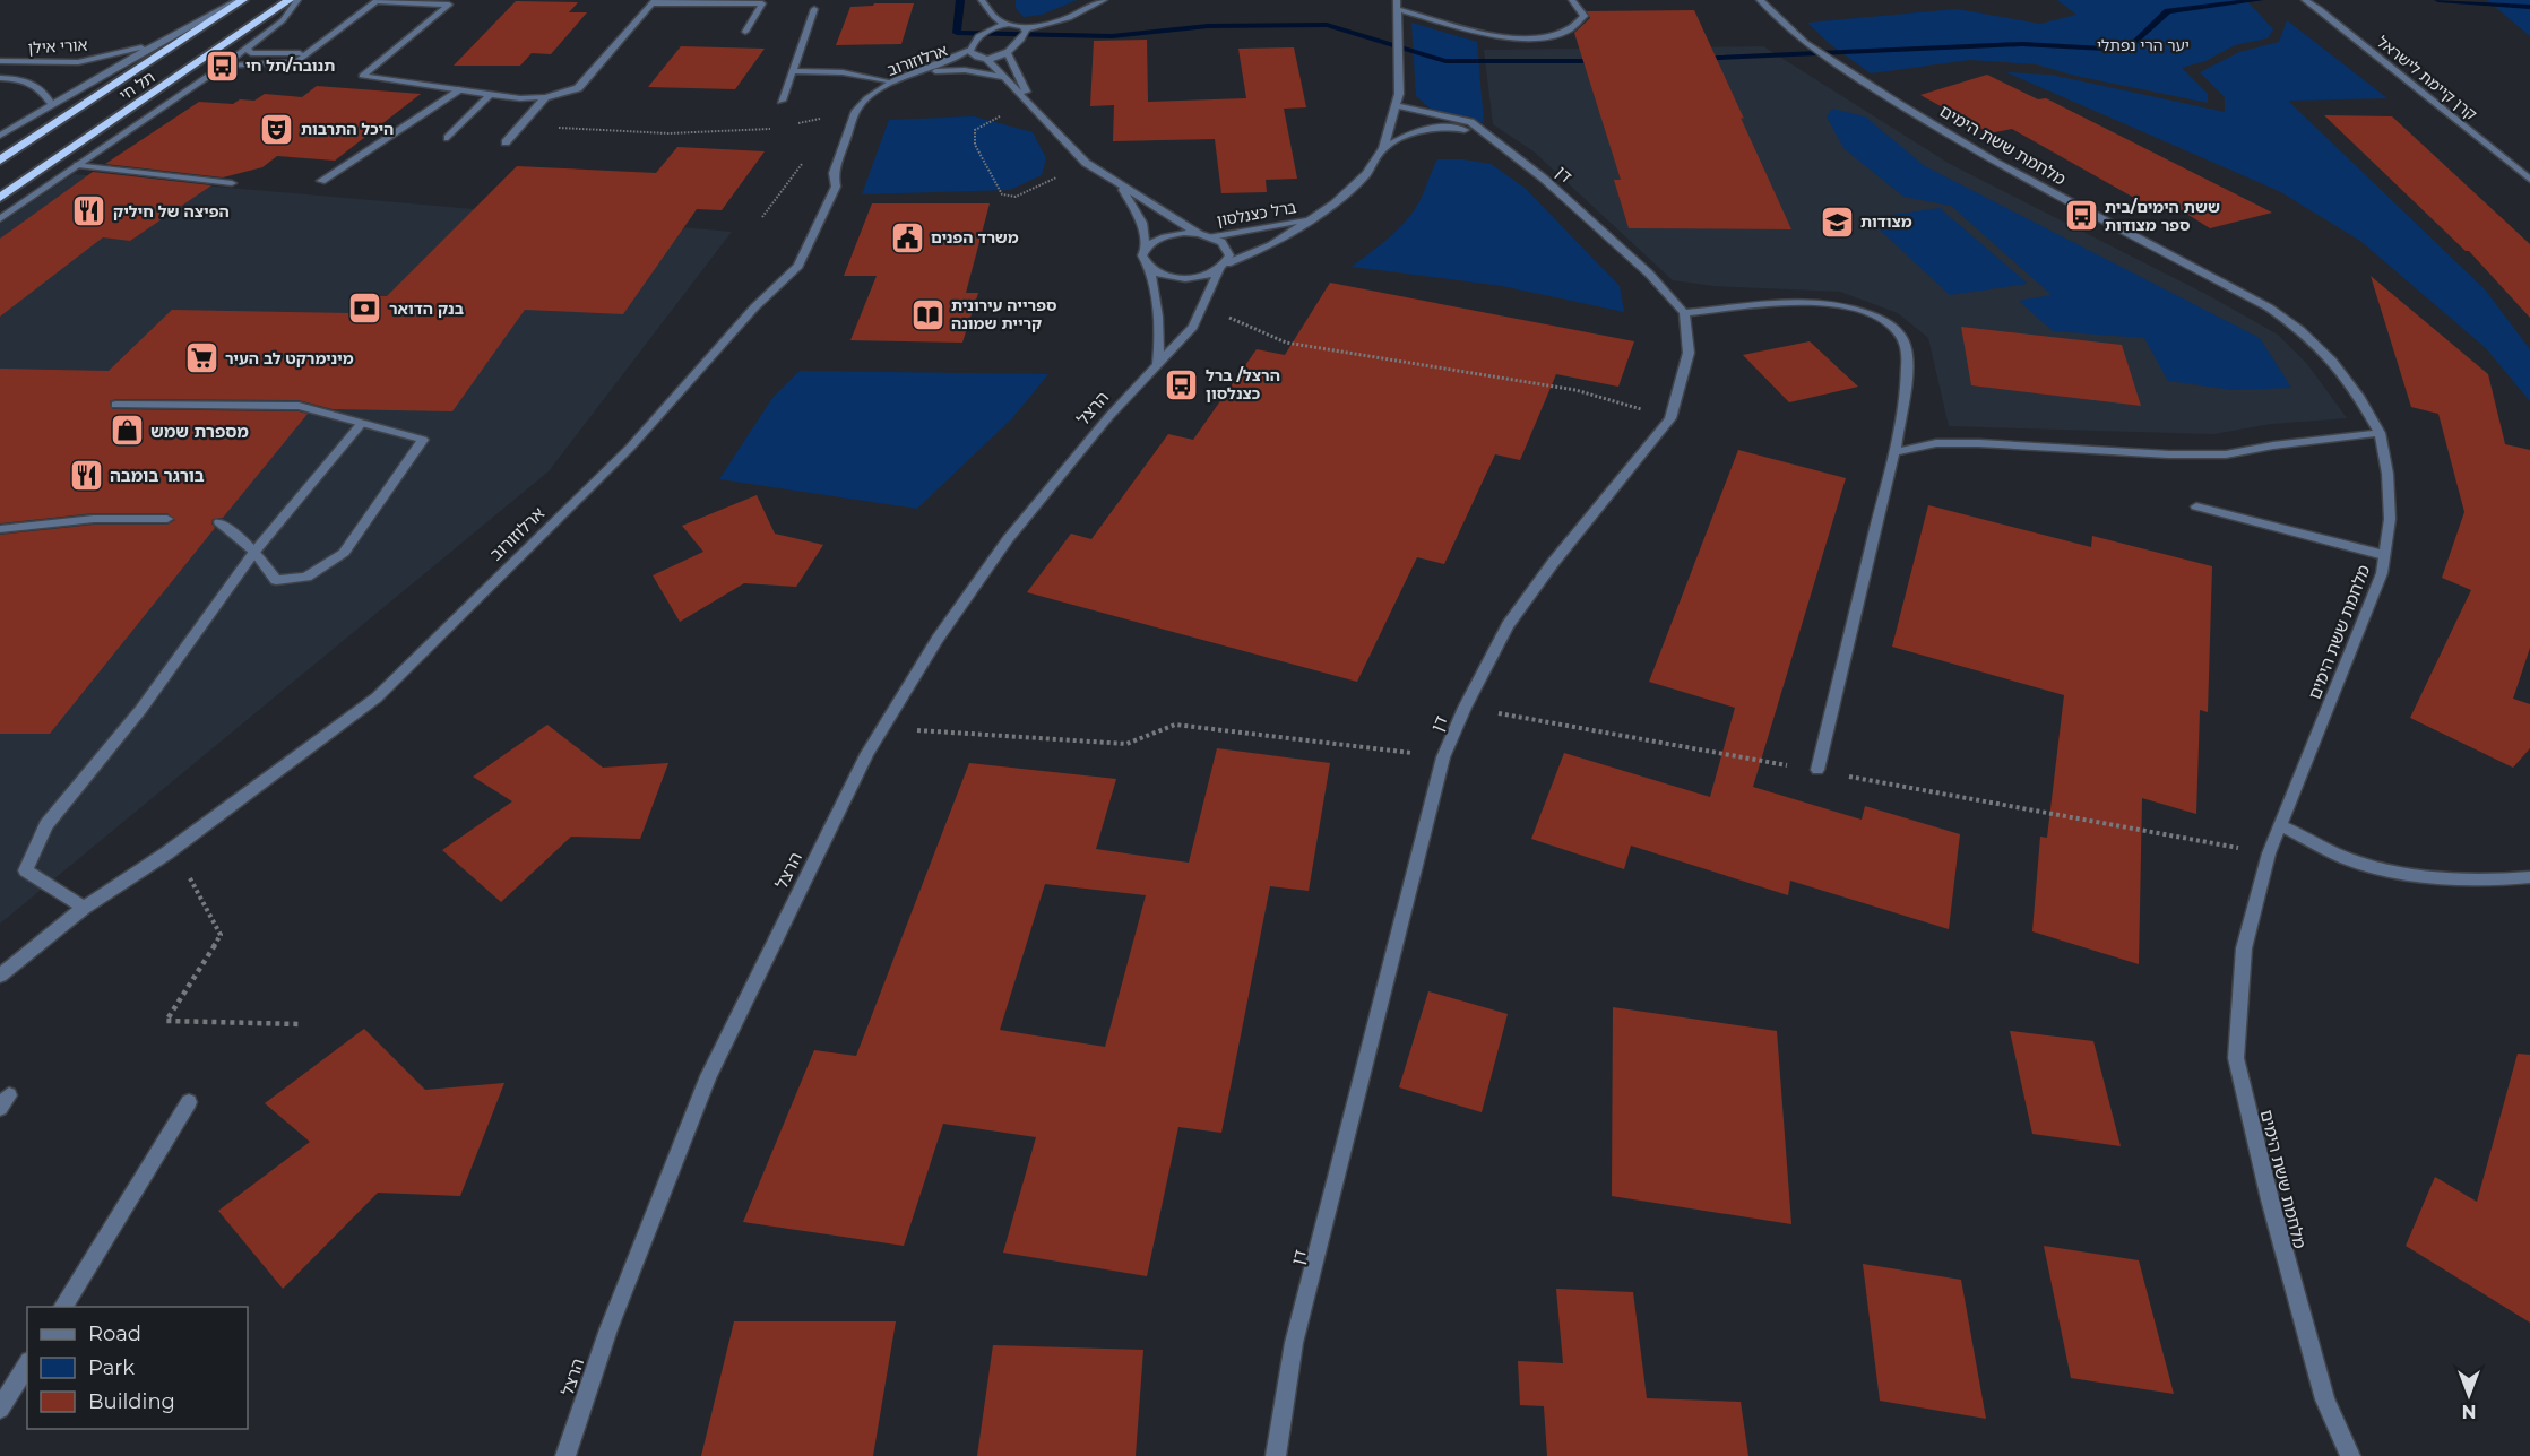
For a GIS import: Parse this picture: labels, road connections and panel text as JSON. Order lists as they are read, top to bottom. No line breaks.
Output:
{"streets":{"highway":["תל חי"],"street":["אורי אילן","ארלוזורוב","קרן קיימת לישראל","מלחמת ששת הימים","דן","ברל כצנלסון","הרצל"]},"crossings":[["דן","ברל כצנלסון"],["ברל כצנלסון","הרצל"]],"parks":["יער הרי נפתלי"],"places":{"bus stop":["תנובה/תל חי","ששת הימים/בית ספר מצודות","הרצל/ ברל כצנלסון"],"theatre":["היכל התרבות"],"restaurant":["הפיצה של חיליק","בורגר בומבה"],"school or university":["מצודות"],"public building":["משרד הפנים"],"bank":["בנק הדואר"],"library":["ספרייה עירונית קריית שמונה"],"supermarket":["מינימרקט לב העיר"],"shop":["מספרת שמש"]},"legend":["Road","Park","Building"],"north":"bottom"}
